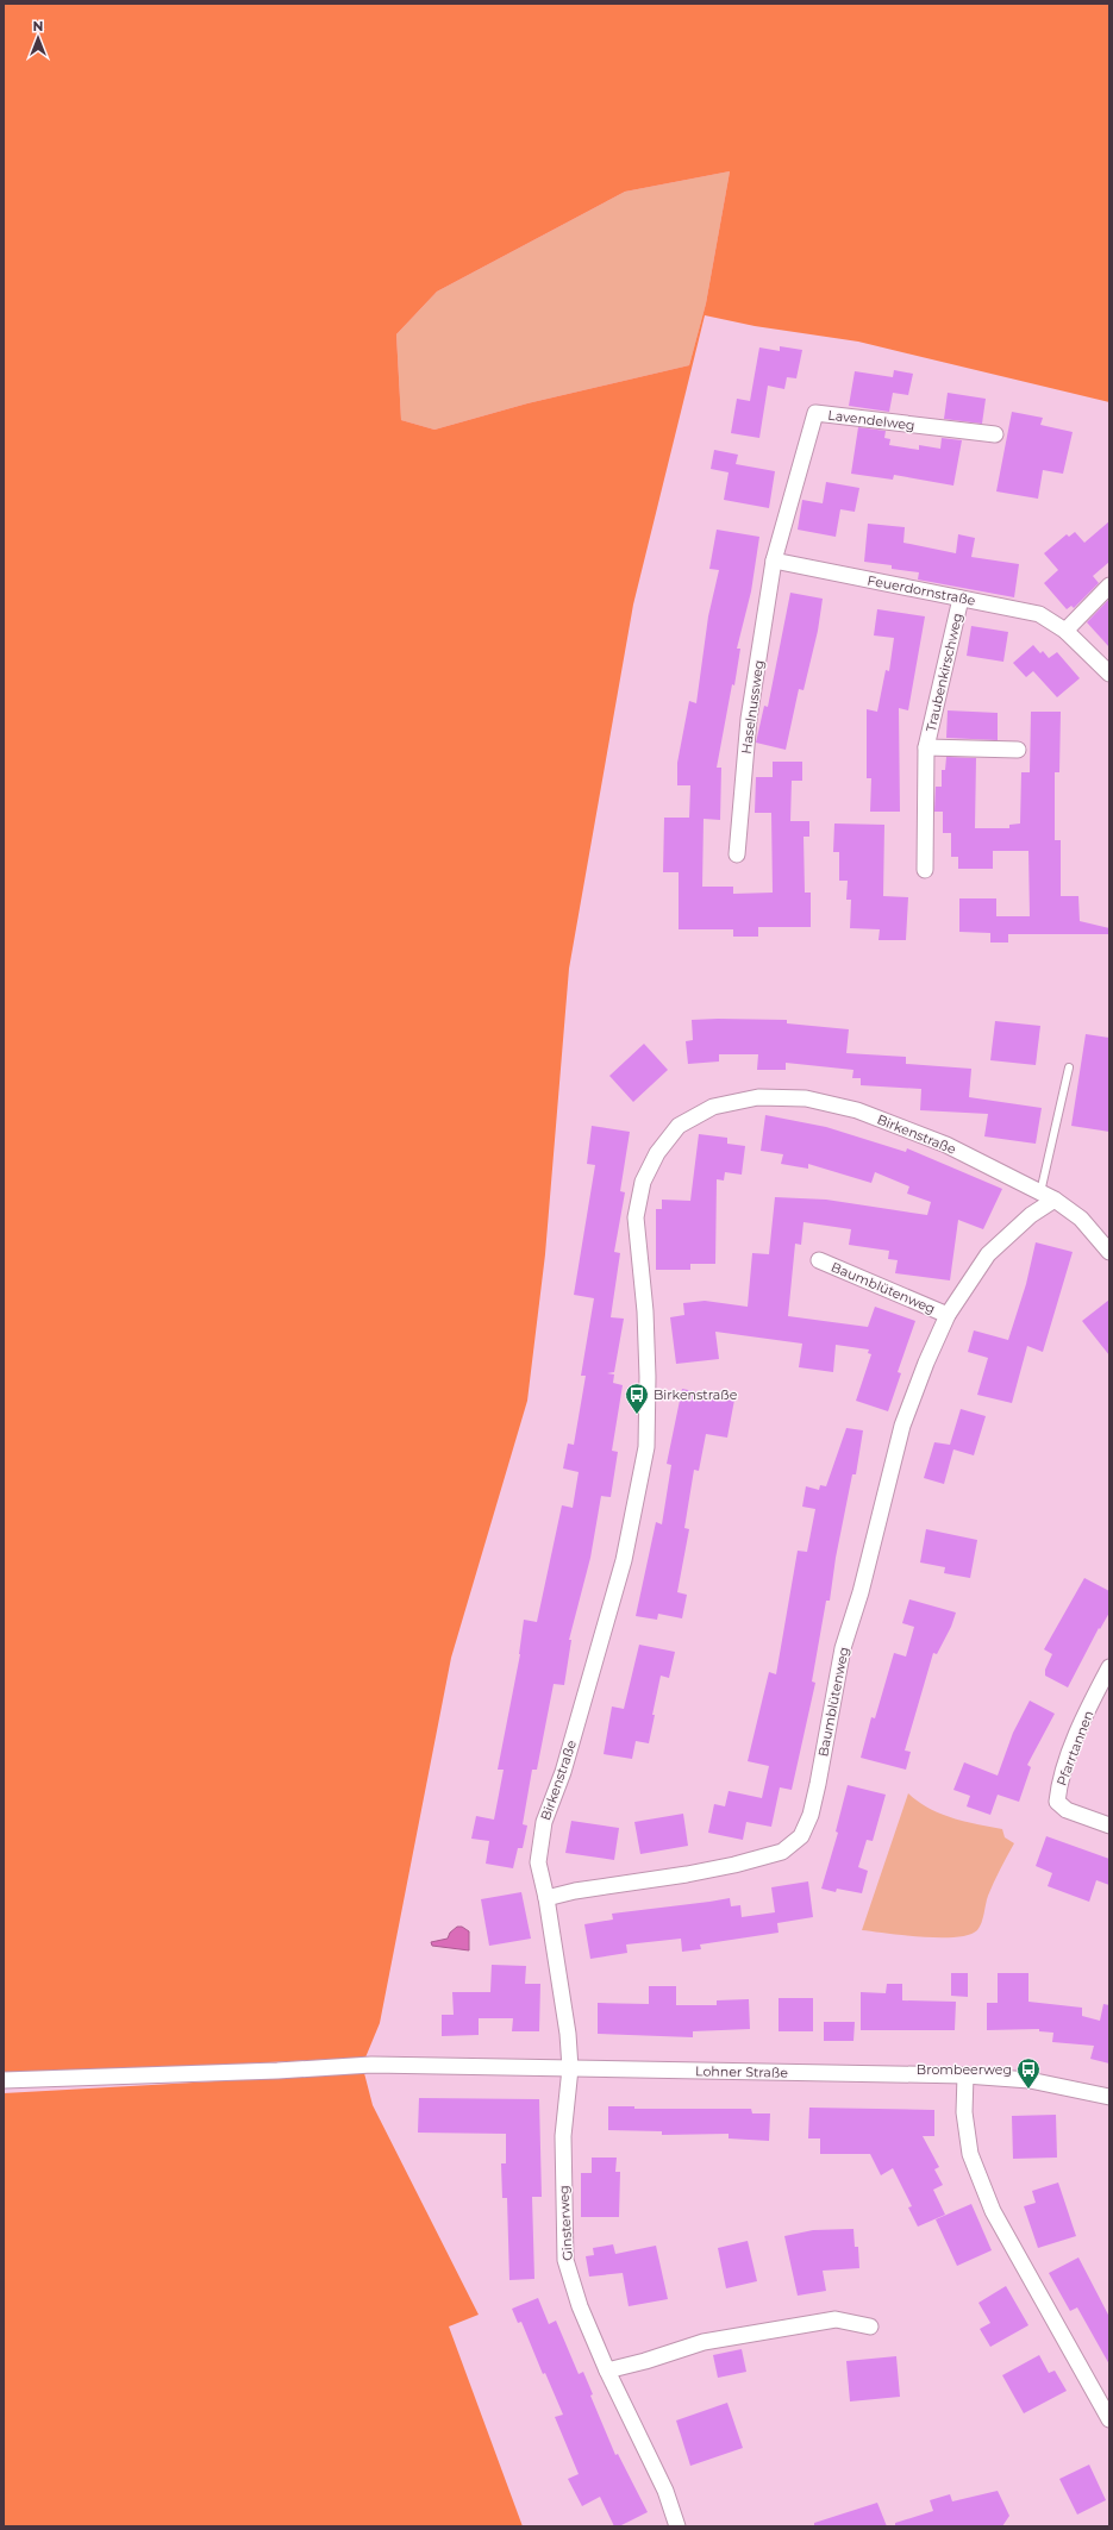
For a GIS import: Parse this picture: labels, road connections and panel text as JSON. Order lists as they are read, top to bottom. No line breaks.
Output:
{"streets":{"street":["Lavendelweg","Feuerdornstraße","Traubenkirschweg","Haselnussweg","Birkenstraße","Baumblütenweg","Pfarrtannen","Lohner Straße","Ginsterweg"]},"crossings":[["Lavendelweg","Feuerdornstraße"],["Lavendelweg","Haselnussweg"],["Feuerdornstraße","Traubenkirschweg"],["Feuerdornstraße","Haselnussweg"],["Birkenstraße","Baumblütenweg"],["Birkenstraße","Lohner Straße"],["Birkenstraße","Ginsterweg"],["Lohner Straße","Ginsterweg"]],"places":{"bus stop":["Birkenstraße","Brombeerweg"]},"north":"top"}
